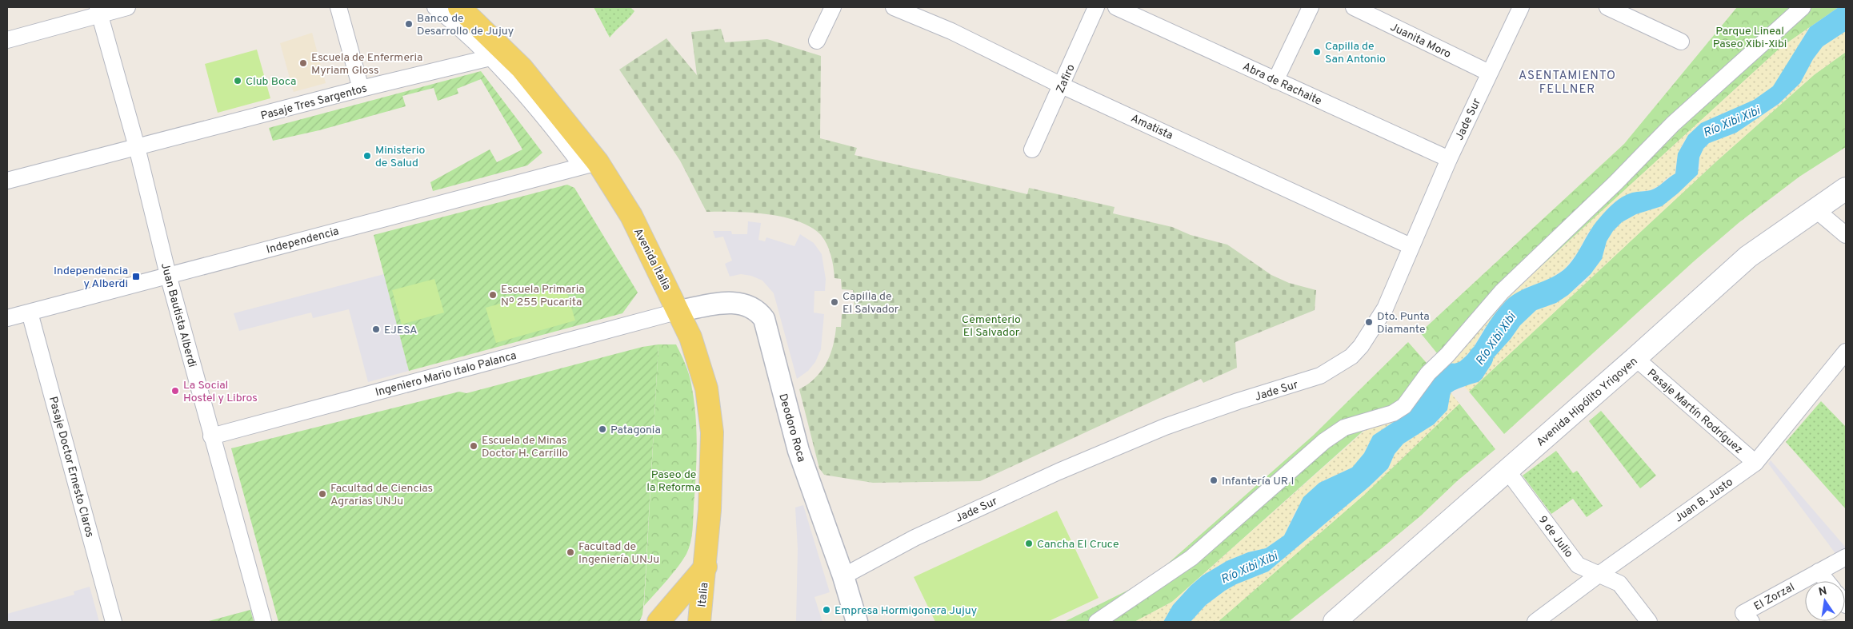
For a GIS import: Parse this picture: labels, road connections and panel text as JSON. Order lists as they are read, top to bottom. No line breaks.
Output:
{"streets":{"main road":["Avenida Italia","Avenida Hipólito Yrigoyen","Italia"],"street":["Juanita Moro","Zafiro","Abra de Rachaite","Pasaje Tres Sargentos","Jade Sur","Amatista","Independencia","Juan Bautista Alberdi","Ingeniero Mario Italo Palanca","Pasaje Martín Rodríguez","Deodoro Roca","Pasaje Doctor Ernesto Claros","Juan B. Justo","9 de Julio","El Zorzal"]},"crossings":[["Juanita Moro","Jade Sur"],["Zafiro","Amatista"],["Abra de Rachaite","Jade Sur"],["Pasaje Tres Sargentos","Avenida Italia"],["Pasaje Tres Sargentos","Juan Bautista Alberdi"],["Jade Sur","Amatista"],["Jade Sur","Deodoro Roca"],["Independencia","Avenida Italia"],["Independencia","Juan Bautista Alberdi"],["Independencia","Pasaje Doctor Ernesto Claros"],["Avenida Italia","Ingeniero Mario Italo Palanca"],["Avenida Italia","Deodoro Roca"],["Avenida Italia","Italia"],["Juan Bautista Alberdi","Ingeniero Mario Italo Palanca"],["Ingeniero Mario Italo Palanca","Deodoro Roca"],["Avenida Hipólito Yrigoyen","Pasaje Martín Rodríguez"],["Avenida Hipólito Yrigoyen","9 de Julio"],["Pasaje Martín Rodríguez","Juan B. Justo"],["Juan B. Justo","9 de Julio"]],"districts":["ASENTAMIENTO FELLNER"],"water":["Río Xibi Xibi"],"parks":["Parque Lineal Paseo Xibi-Xibi","Cementerio El Salvador","Paseo de la Reforma"],"places":{"other":["Banco de Desarrollo de Jujuy","Capilla de San Antonio","Escuela de Enfermeria Myriam Gloss","Club Boca","Ministerio de Salud","Escuela Primaria Nº 255 Pucarita","Capilla de El Salvador","Dto. Punta Diamante","EJESA","La Social Hostel y Libros","Patagonia","Escuela de Minas Doctor H. Carrillo","Infantería UR I","Facultad de Ciencias Agrarias UNJu","Cancha El Cruce","Facultad de Ingeniería UNJu","Empresa Hormigonera Jujuy"],"transit":["Independencia y Alberdi"]},"north":"top"}
